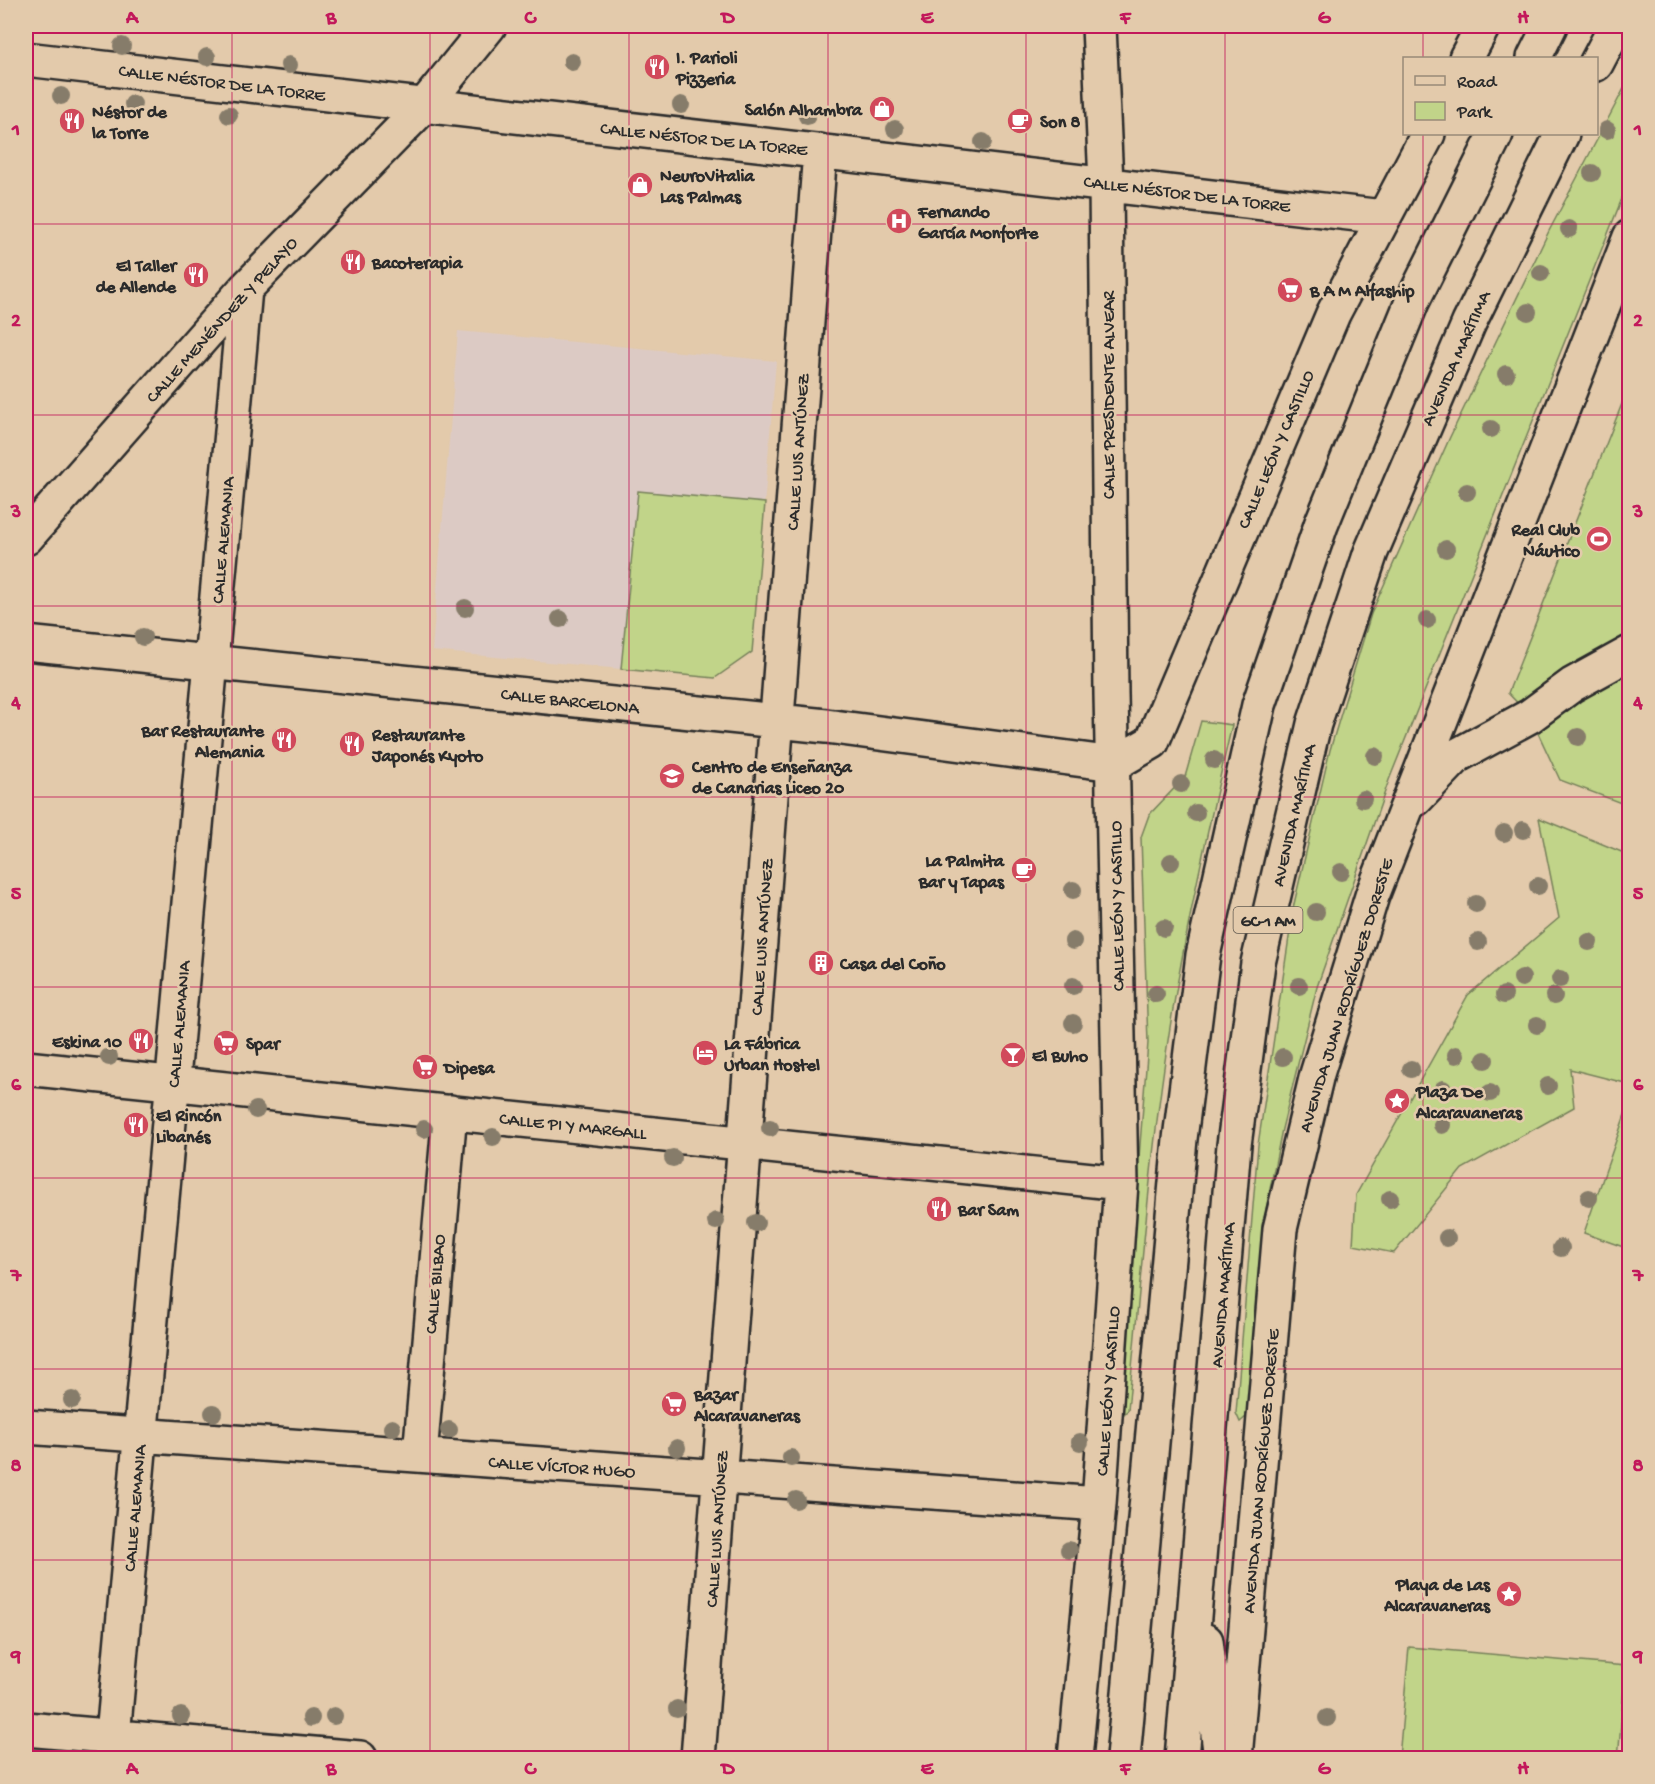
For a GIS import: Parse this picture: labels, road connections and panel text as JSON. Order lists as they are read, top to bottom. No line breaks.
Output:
{"streets":{"main road":["CALLE NÉSTOR DE LA TORRE","CALLE MENÉNDEZ Y PELAYO","AVENIDA MARÍTIMA","CALLE PRESIDENTE ALVEAR","CALLE LEÓN Y CASTILLO","CALLE LUIS ANTÚNEZ","CALLE ALEMANIA","CALLE BARCELONA","GC-1 AM","AVENIDA JUAN RODRÍGUEZ DORESTE","CALLE PI Y MARGALL","CALLE BILBAO","CALLE VÍCTOR HUGO"]},"crossings":[["CALLE NÉSTOR DE LA TORRE","CALLE MENÉNDEZ Y PELAYO"],["CALLE NÉSTOR DE LA TORRE","CALLE PRESIDENTE ALVEAR"],["CALLE NÉSTOR DE LA TORRE","CALLE LEÓN Y CASTILLO"],["CALLE NÉSTOR DE LA TORRE","CALLE LUIS ANTÚNEZ"],["CALLE MENÉNDEZ Y PELAYO","CALLE ALEMANIA"],["CALLE PRESIDENTE ALVEAR","CALLE LEÓN Y CASTILLO"],["CALLE PRESIDENTE ALVEAR","CALLE BARCELONA"],["CALLE LEÓN Y CASTILLO","CALLE BARCELONA"],["CALLE LEÓN Y CASTILLO","CALLE PI Y MARGALL"],["CALLE LEÓN Y CASTILLO","CALLE VÍCTOR HUGO"],["CALLE LUIS ANTÚNEZ","CALLE BARCELONA"],["CALLE LUIS ANTÚNEZ","CALLE PI Y MARGALL"],["CALLE LUIS ANTÚNEZ","CALLE VÍCTOR HUGO"],["CALLE ALEMANIA","CALLE BARCELONA"],["CALLE ALEMANIA","CALLE PI Y MARGALL"],["CALLE ALEMANIA","CALLE VÍCTOR HUGO"],["CALLE PI Y MARGALL","CALLE BILBAO"],["CALLE BILBAO","CALLE VÍCTOR HUGO"]],"places":{"restaurant":["I. Parioli Pizzeria","Néstor de la Torre","Bacoterapia","El Taller de Allende","Bar Restaurante Alemania","Restaurante Japonés Kyoto","Eskina 10","El Rincón Libanés","Bar Sam"],"shop":["Salón Alhambra","NeuroVitalia Las Palmas"],"cafe":["Son 8","La Palmita Bar y Tapas"],"hospital":["Fernando García Monforte"],"supermarket":["B A M Alfaship","Spar","Dipesa","Bazar Alcaravaneras"],"sports":["Real Club Náutico"],"school or university":["Centro de Enseñanza de Canarias Liceo 20"],"building":["Casa del Coño"],"hotel":["La Fábrica Urban Hostel"],"bar":["El Buho"],"place":["Plaza De Alcaravaneras","Playa de Las Alcaravaneras"]},"legend":["Road","Park"],"grid":{"columns":["A","B","C","D","E","F","G","H"],"rows":["1","2","3","4","5","6","7","8","9"]}}
